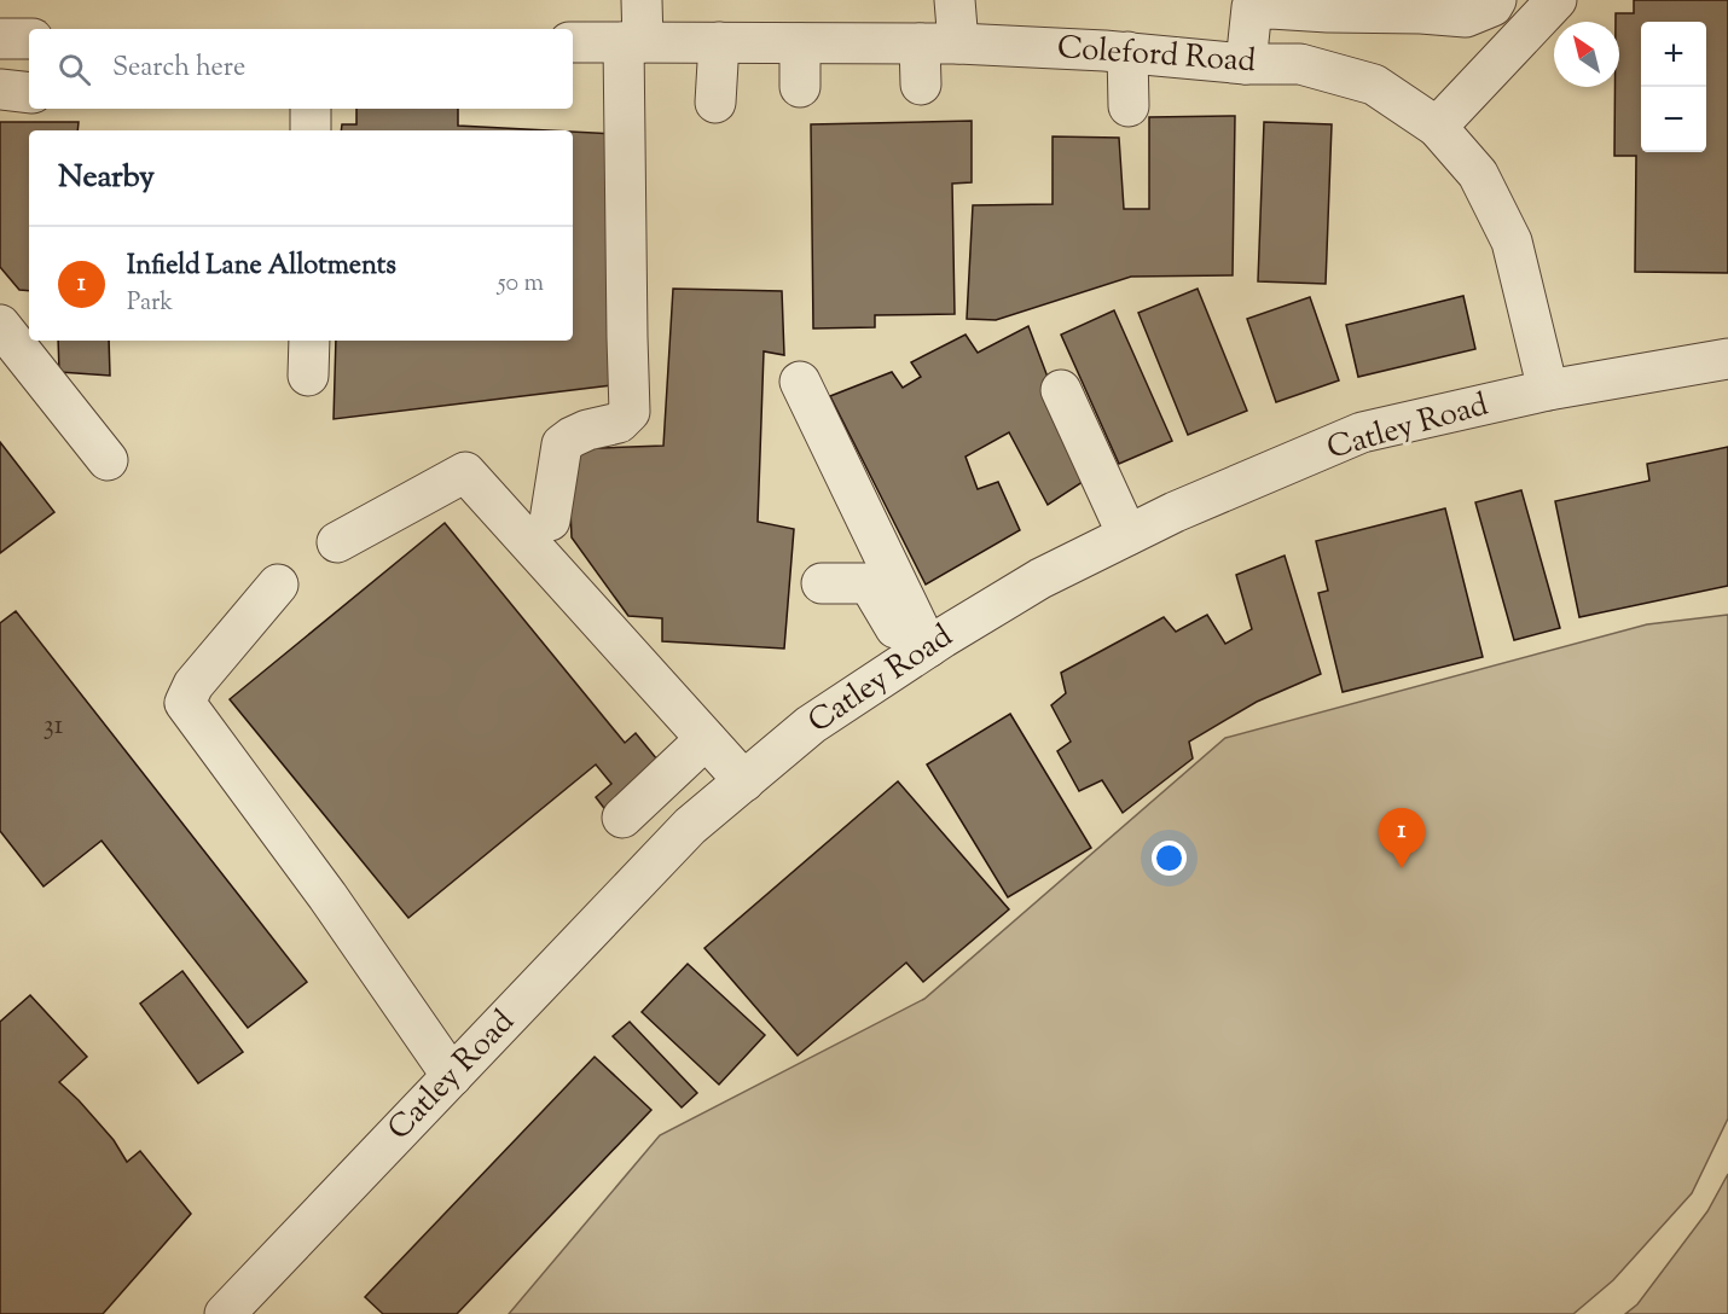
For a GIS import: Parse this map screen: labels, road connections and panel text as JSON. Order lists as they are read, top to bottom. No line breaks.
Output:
{"streets":{"street":["Coleford Road","Catley Road"]},"crossings":[["Coleford Road","Catley Road"]],"house_numbers":["31"],"north":"top left","page":{"map_buttons":["+","−"],"search":"Search here","heading":"Nearby","list":[{"mark":"1","name":"Infield Lane Allotments","note":"Park","value":"50 m"}],"pins":"1"}}
